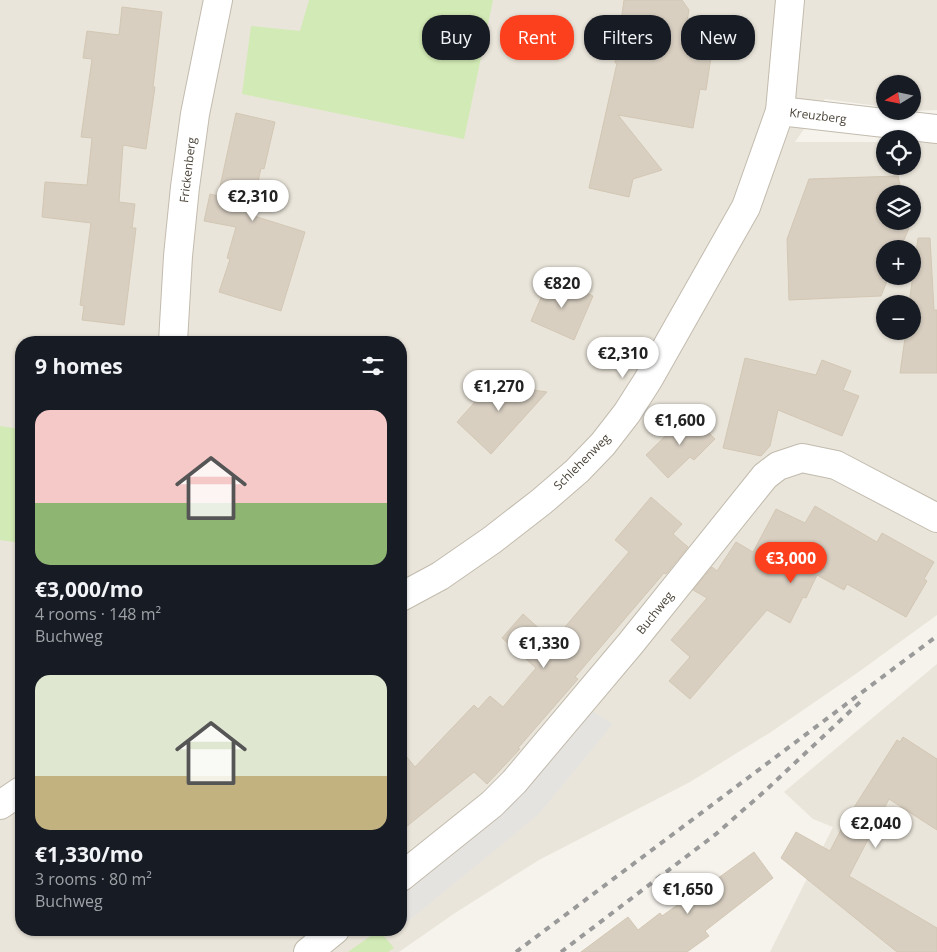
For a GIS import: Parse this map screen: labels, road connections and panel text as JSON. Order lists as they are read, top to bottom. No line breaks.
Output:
{"streets":{"street":["Kreuzberg","Frickenberg","Schlehenweg","Buchweg"]},"crossings":[["Kreuzberg","Schlehenweg"]],"north":"left","page":{"chip":["Buy","Rent","Filters","New"],"map_buttons":["+","−"],"price":["€2,310","€820","€2,310","€1,270","€1,600","€3,000","€1,330","€2,040","€1,650"],"heading":"9 homes","list":[{"name":"€3,000/mo","note":"4 rooms · 148 m² · Buchweg"},{"name":"€1,330/mo","note":"3 rooms · 80 m² · Buchweg"}]}}
